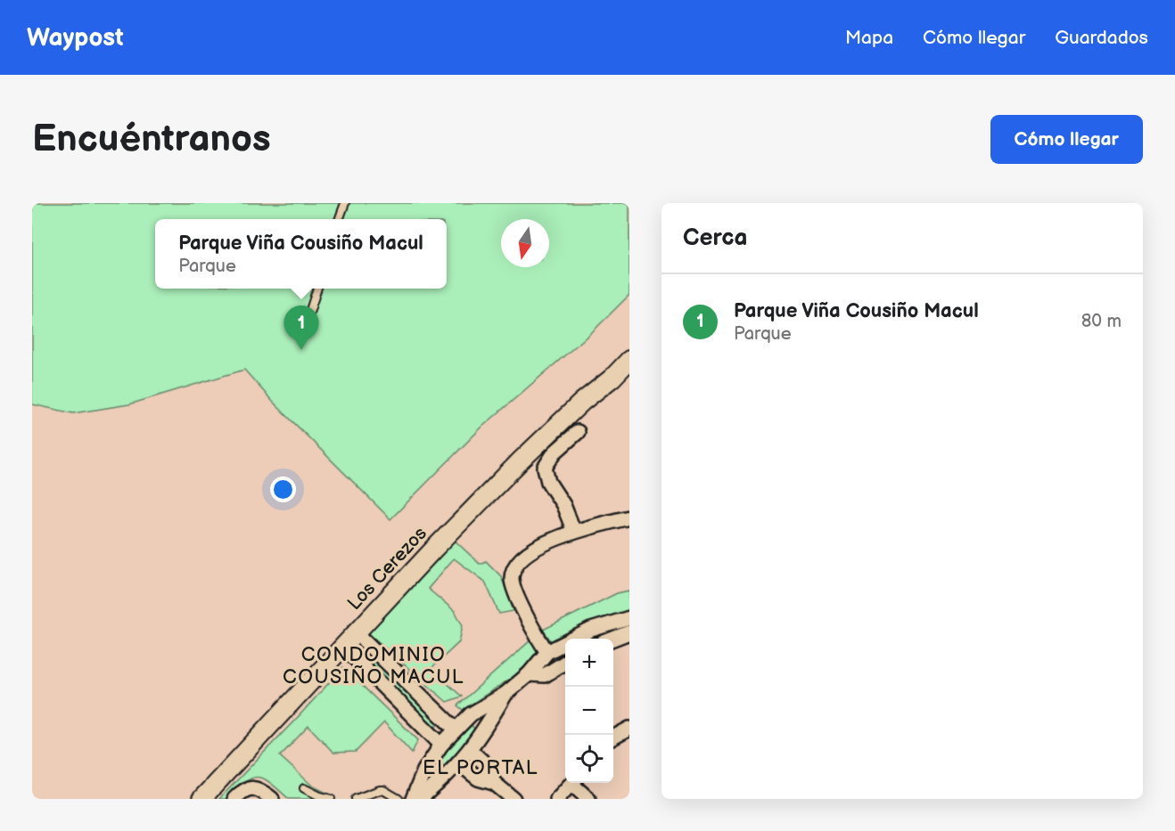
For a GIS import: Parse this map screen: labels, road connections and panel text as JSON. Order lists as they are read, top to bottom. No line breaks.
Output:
{"streets":{"street":["Los Cerezos"]},"districts":["CONDOMINIO COUSIÑO MACUL","EL PORTAL"],"north":"bottom","page":{"header":"Waypost","nav":["Mapa","Cómo llegar","Guardados"],"buttons":"Cómo llegar","title":"Encuéntranos","heading":"Cerca","popup":["Parque Viña Cousiño Macul","Parque"],"list":[{"mark":"1","name":"Parque Viña Cousiño Macul","note":"Parque","value":"80 m"}],"pins":"1","map_buttons":["+","−"]}}
